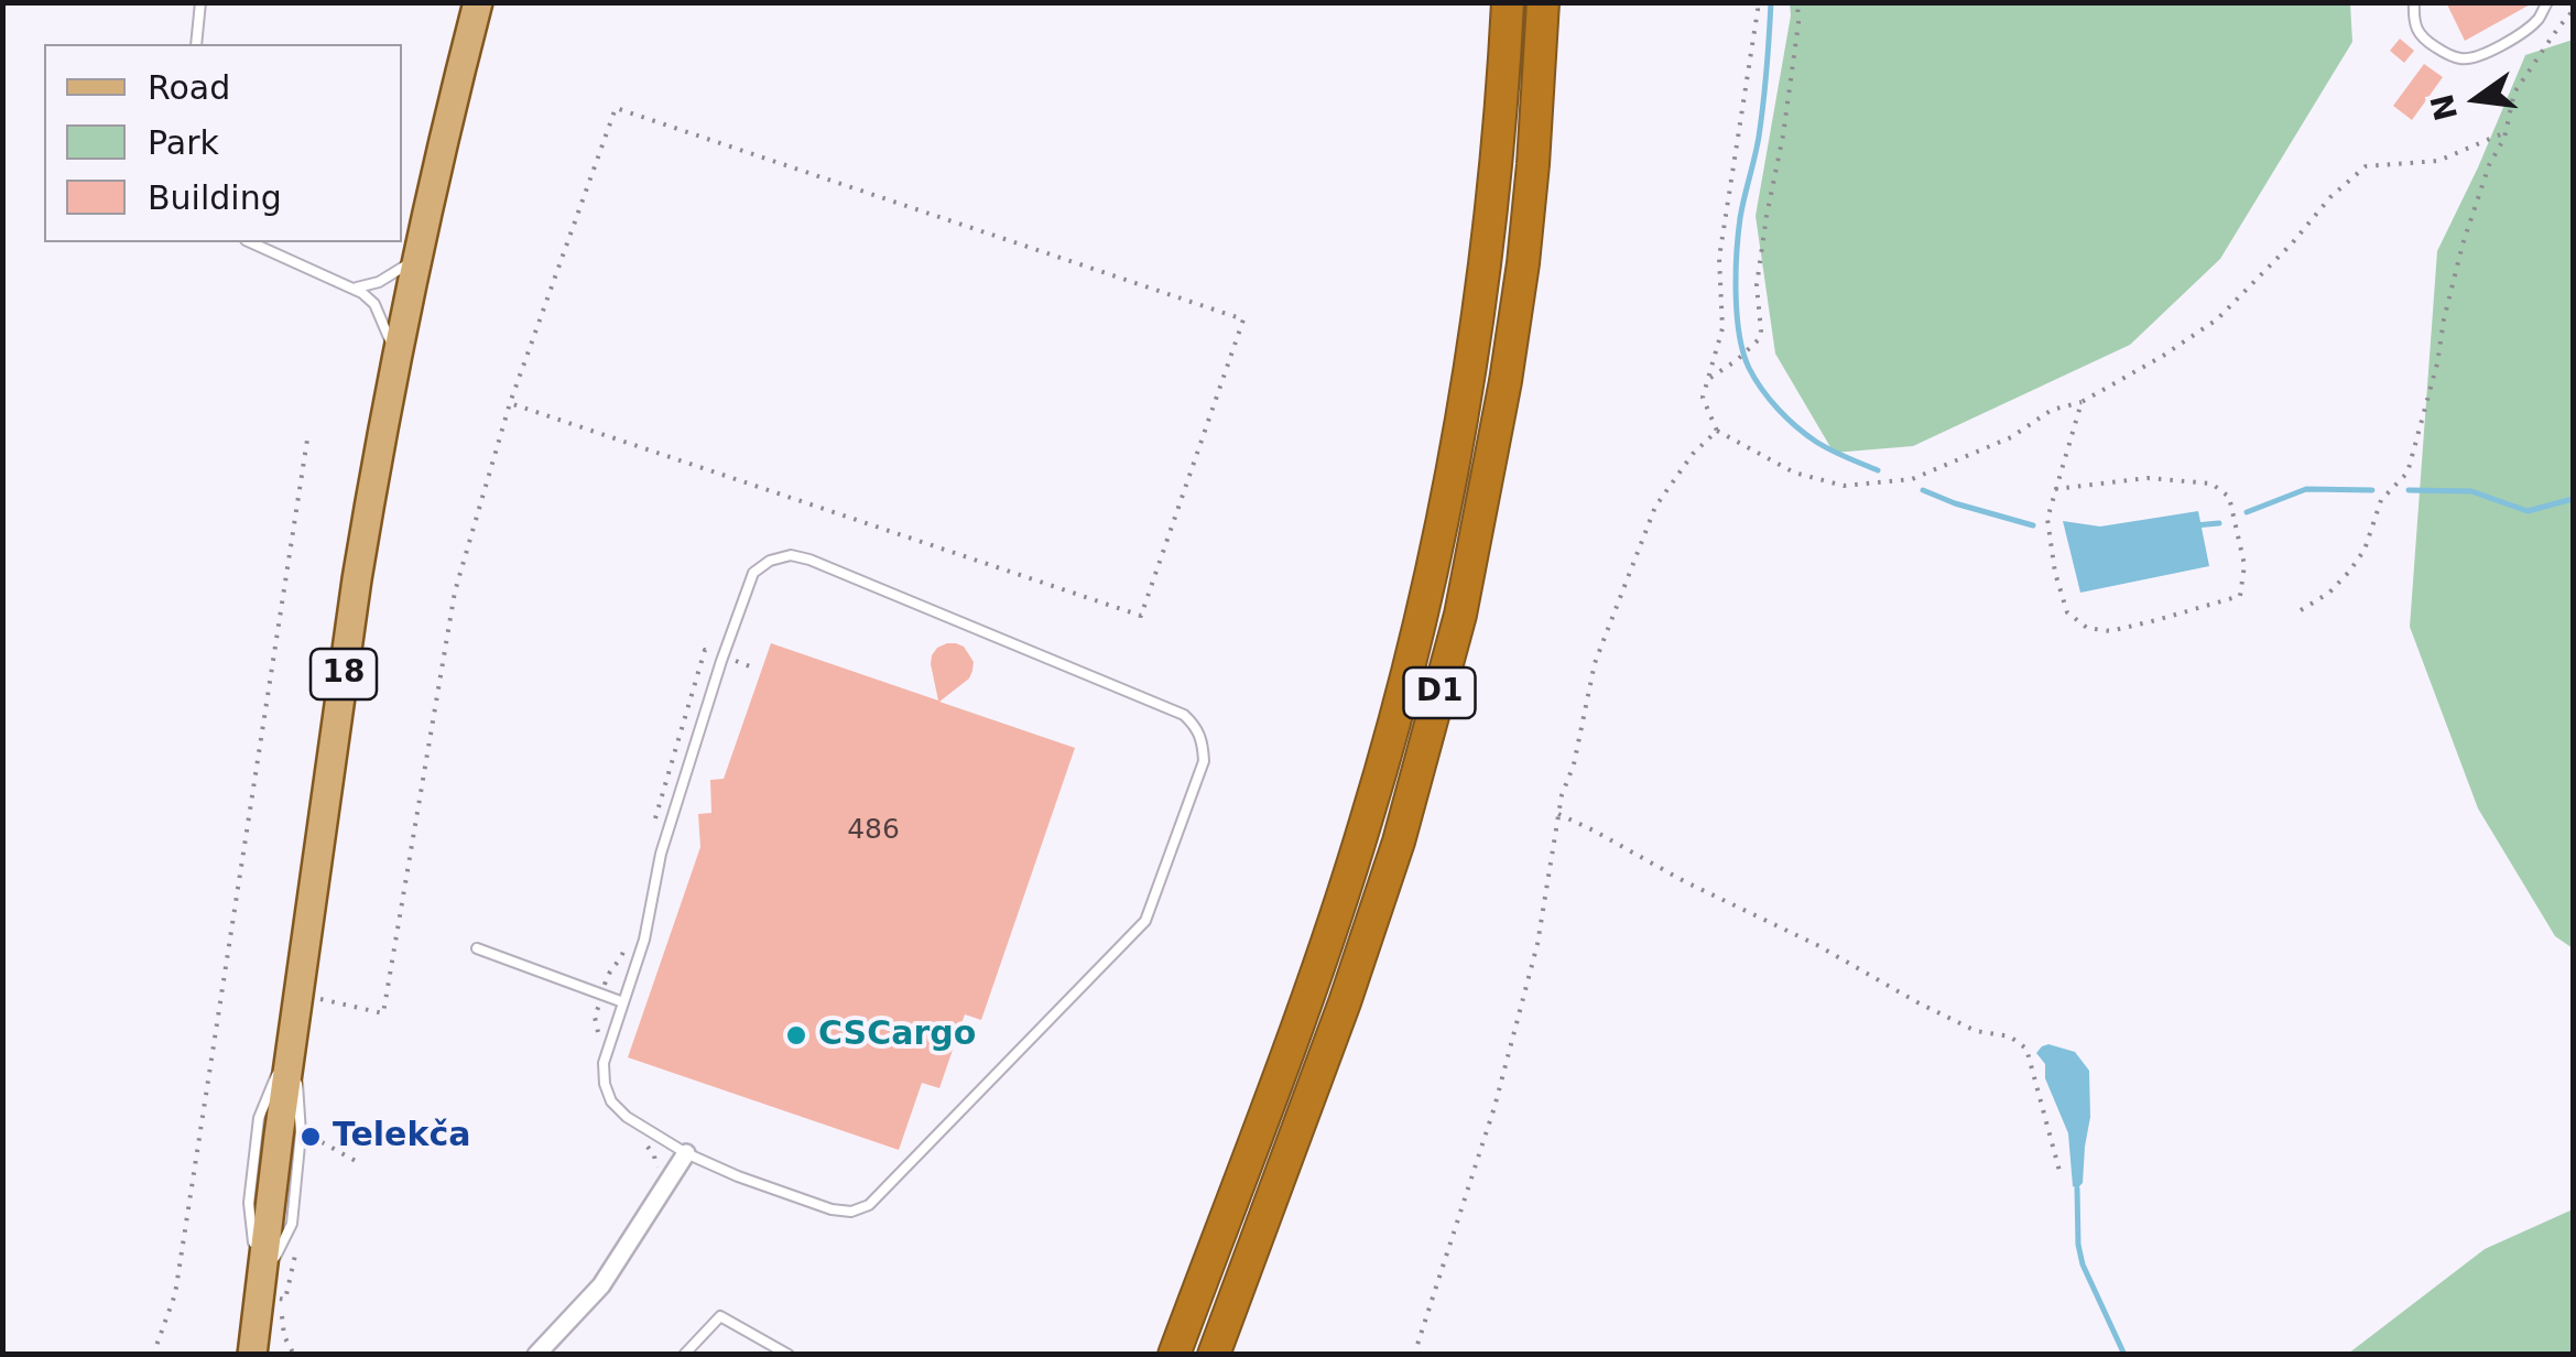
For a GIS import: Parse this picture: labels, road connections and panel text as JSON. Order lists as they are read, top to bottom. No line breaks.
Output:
{"streets":{"highway":["D1"],"main road":["18"]},"places":["CSCargo","Telekča"],"house_numbers":["486"],"legend":["Road","Park","Building"],"north":"left"}
